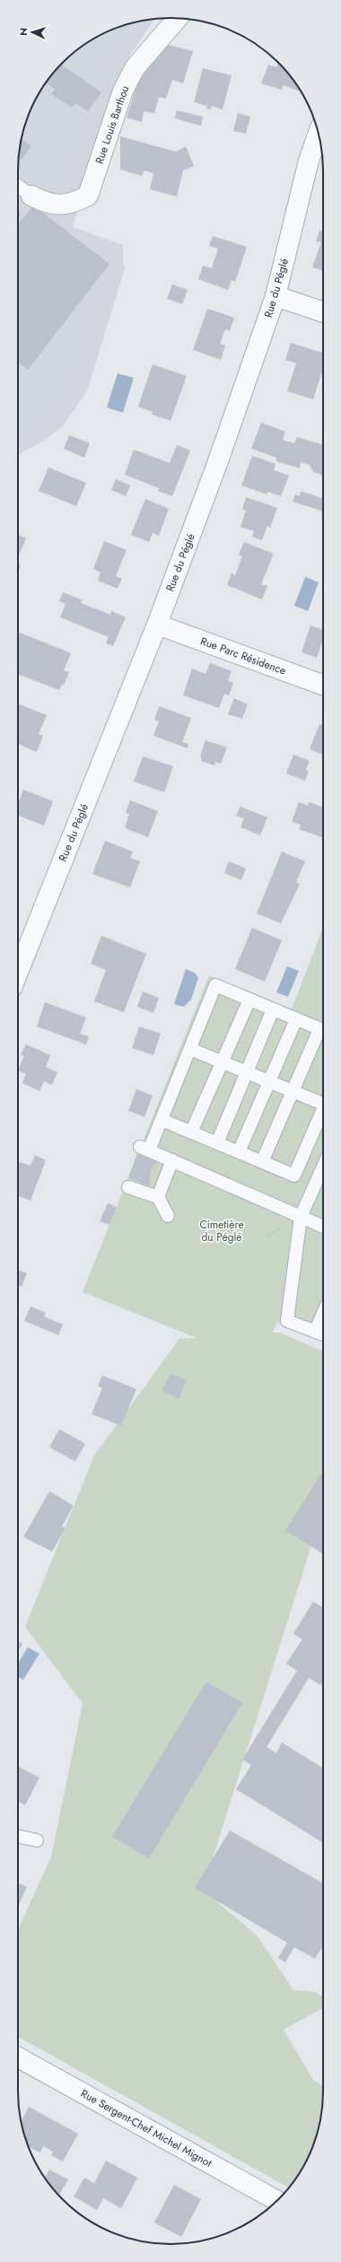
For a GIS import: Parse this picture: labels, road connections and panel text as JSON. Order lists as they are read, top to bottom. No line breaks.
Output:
{"streets":{"street":["Rue Louis Barthou","Rue du Péglé","Rue Parc Résidence","Rue Sergent-Chef Michel Mignot"]},"crossings":[["Rue du Péglé","Rue Parc Résidence"]],"parks":["Cimetière du Péglé"],"north":"left"}
